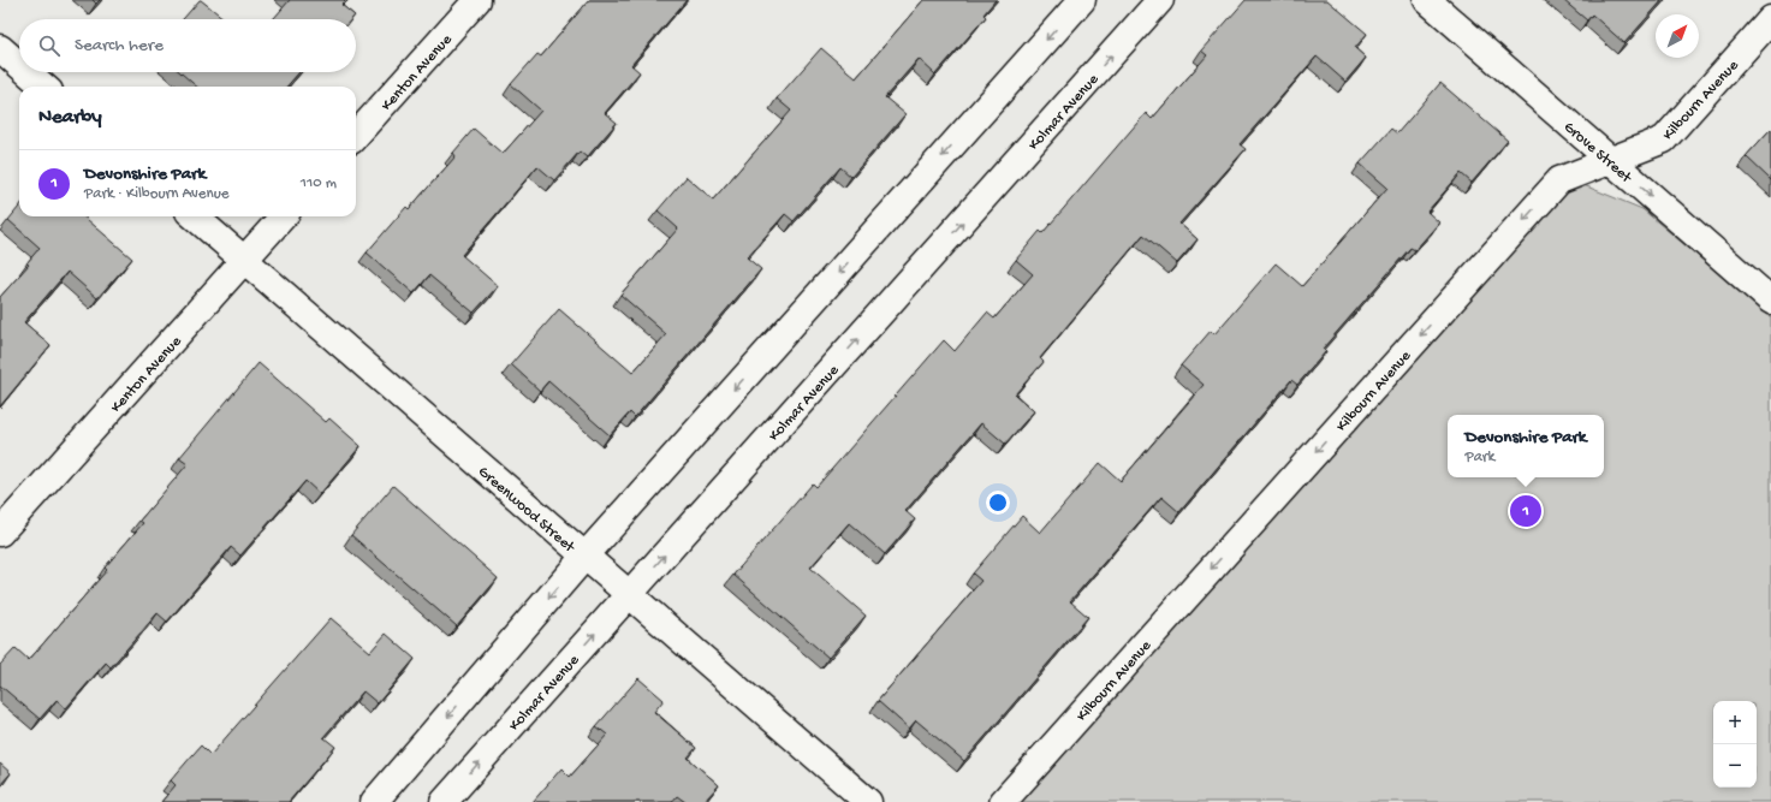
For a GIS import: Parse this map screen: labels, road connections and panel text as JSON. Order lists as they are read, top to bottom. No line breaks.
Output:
{"streets":{"street":["Kenton Avenue","Kilbourn Avenue","Kolmar Avenue","Grove Street","Greenwood Street"]},"crossings":[["Kenton Avenue","Greenwood Street"],["Kilbourn Avenue","Grove Street"],["Kolmar Avenue","Greenwood Street"]],"one_way":["Kilbourn Avenue","Grove Street"],"north":"top right","page":{"search":"Search here","heading":"Nearby","list":[{"mark":"1","name":"Devonshire Park","note":"Park · Kilbourn Avenue","value":"110 m"}],"popup":["Devonshire Park","Park"],"pins":"1","map_buttons":["+","−"]}}
